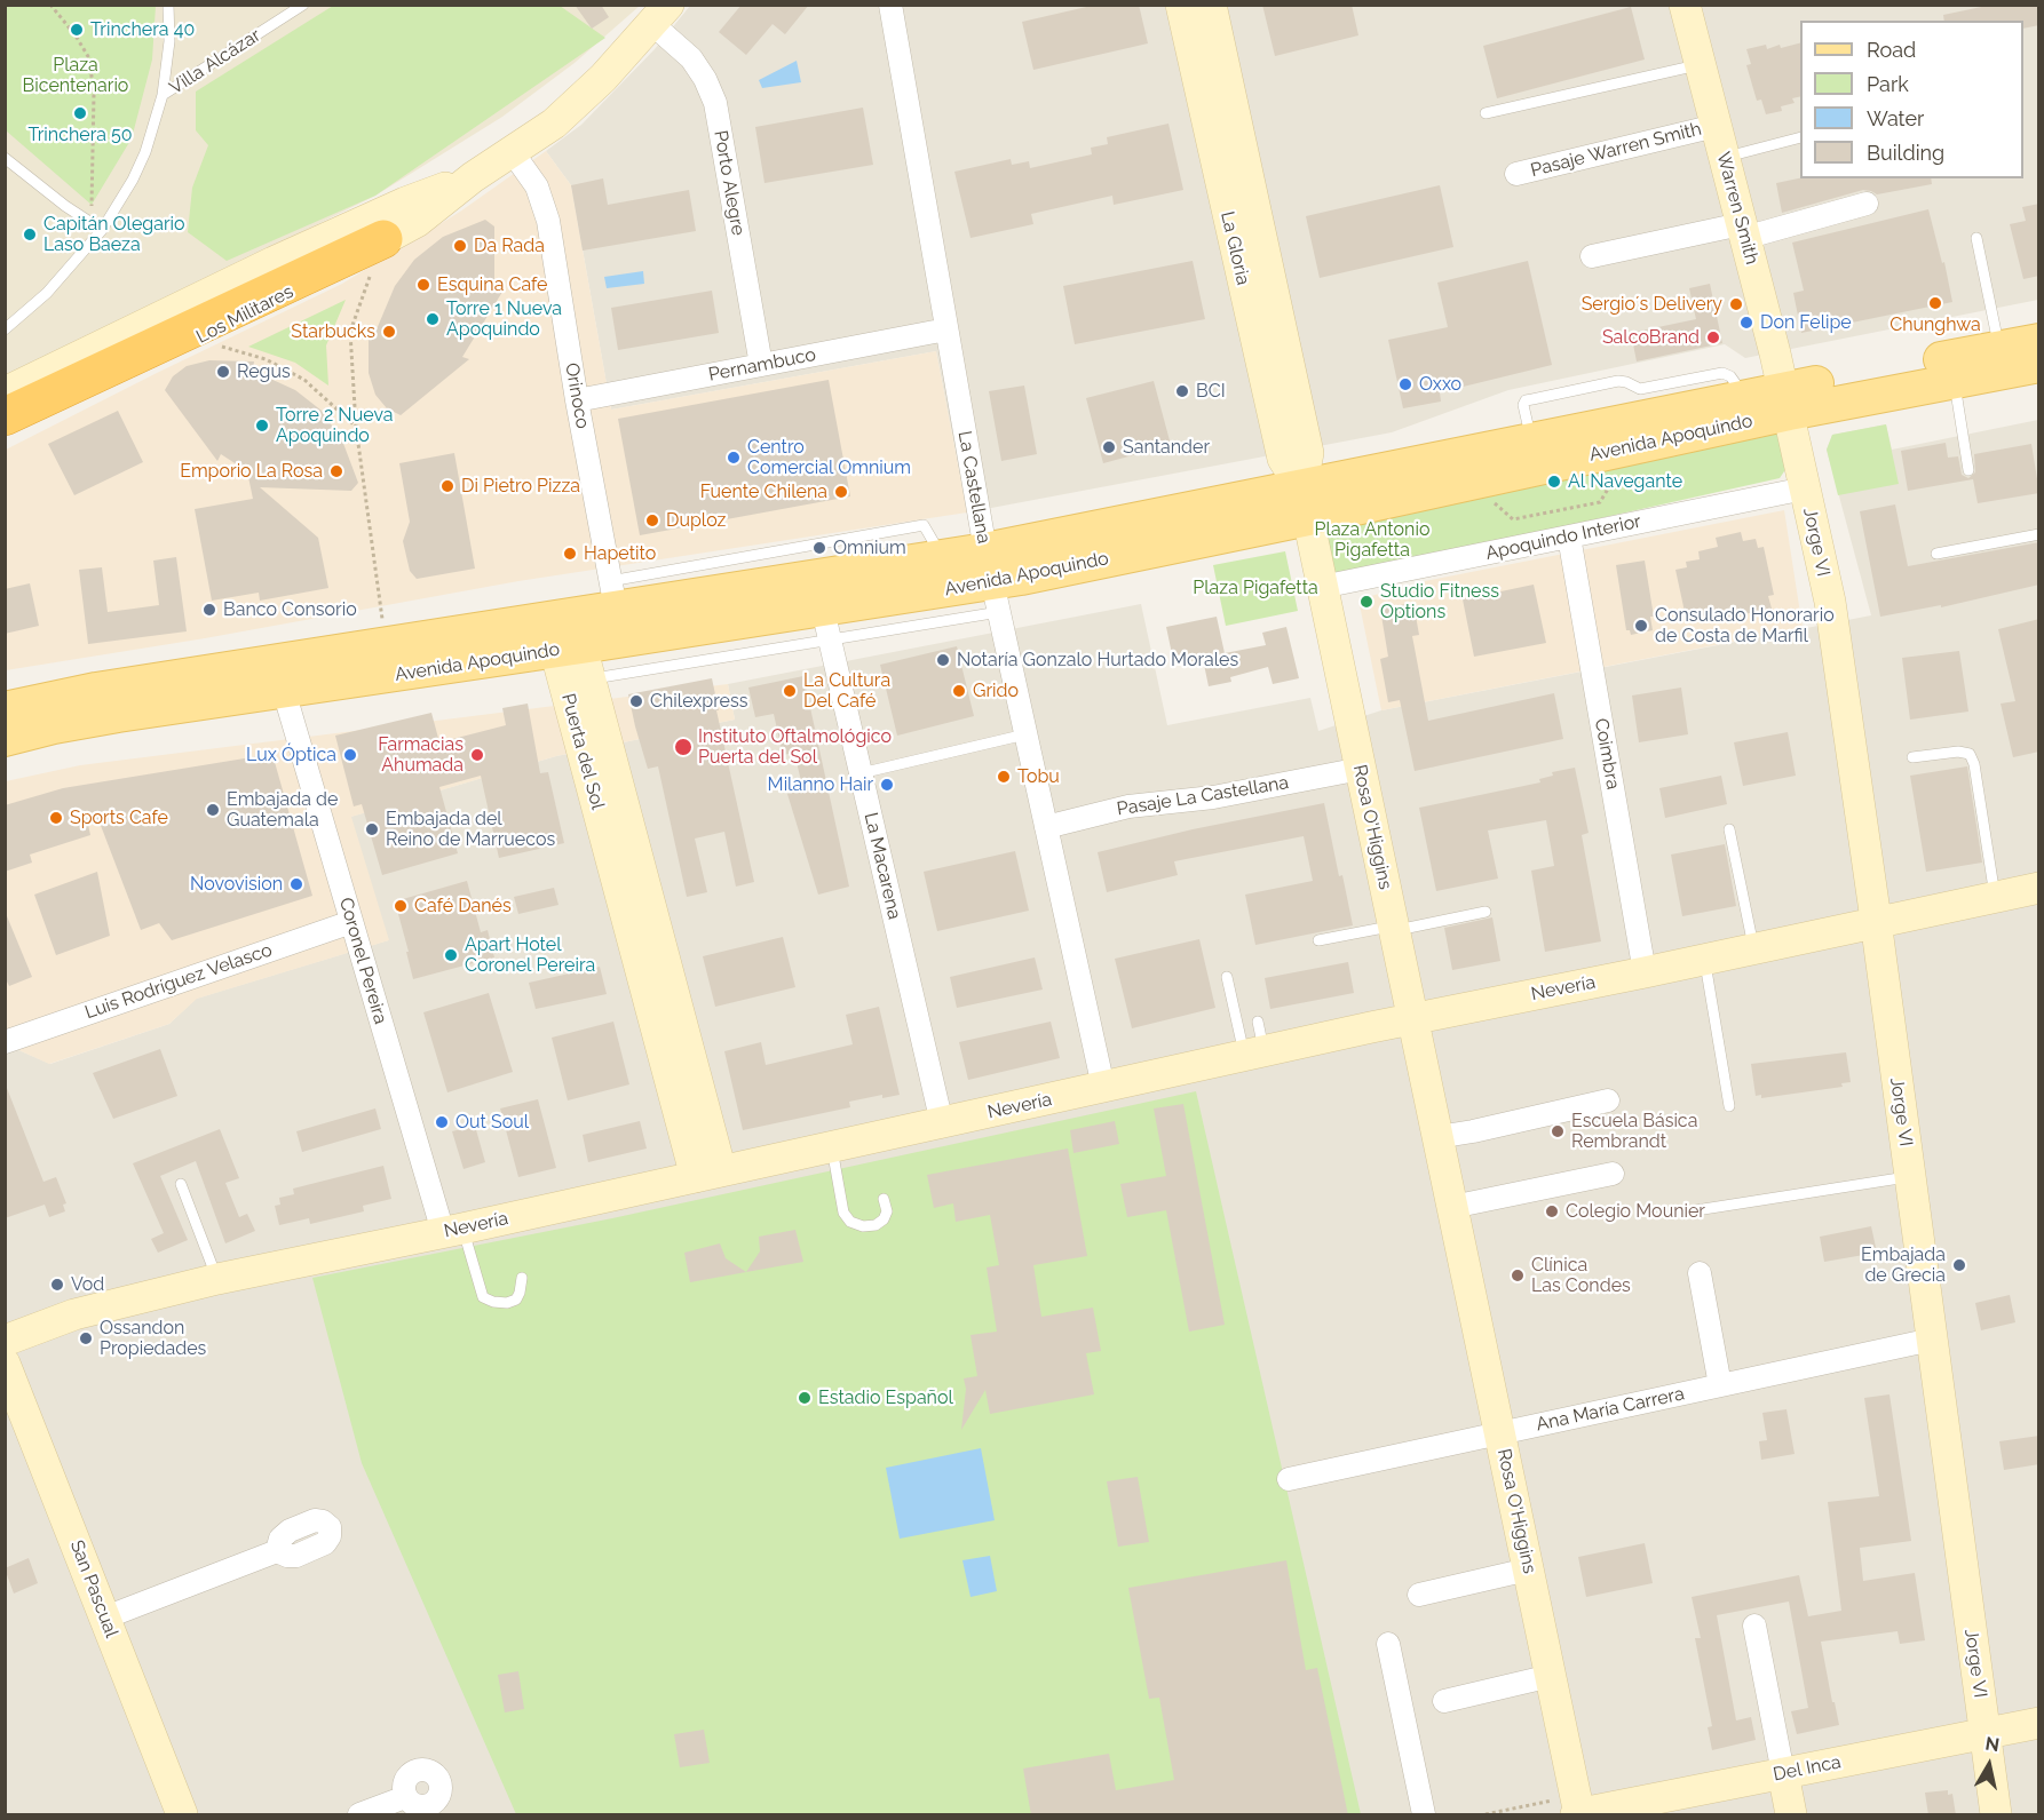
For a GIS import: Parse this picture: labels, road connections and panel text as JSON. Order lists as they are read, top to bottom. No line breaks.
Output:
{"streets":{"main road":["Avenida Apoquindo"],"street":["Pasaje Warren Smith","Porto Alegre","Warren Smith","La Gloria","Los Militares","Pernambuco","Orinoco","La Castellana","Apoquindo Interior","Jorge VI","Puerta del Sol","Coimbra","Pasaje La Castellana","Rosa O'Higgins","La Macarena","Coronel Pereira","Luis Rodríguez Velasco","Nevería","Ana María Carrera","San Pascual","Del Inca"],"lane":["Villa Alcázar"]},"crossings":[["Pasaje Warren Smith","Warren Smith"],["Porto Alegre","Los Militares"],["Porto Alegre","Pernambuco"],["Warren Smith","Avenida Apoquindo"],["Warren Smith","Jorge VI"],["La Gloria","Avenida Apoquindo"],["La Gloria","Rosa O'Higgins"],["Los Militares","Orinoco"],["Pernambuco","Orinoco"],["Pernambuco","La Castellana"],["Orinoco","Avenida Apoquindo"],["Avenida Apoquindo","La Castellana"],["Avenida Apoquindo","Jorge VI"],["Avenida Apoquindo","Puerta del Sol"],["Avenida Apoquindo","Rosa O'Higgins"],["Avenida Apoquindo","La Macarena"],["Avenida Apoquindo","Coronel Pereira"],["La Castellana","Pasaje La Castellana"],["La Castellana","Nevería"],["Apoquindo Interior","Jorge VI"],["Apoquindo Interior","Coimbra"],["Apoquindo Interior","Rosa O'Higgins"],["Jorge VI","Nevería"],["Jorge VI","Ana María Carrera"],["Jorge VI","Del Inca"],["Puerta del Sol","Nevería"],["Coimbra","Nevería"],["Pasaje La Castellana","Rosa O'Higgins"],["Rosa O'Higgins","Nevería"],["Rosa O'Higgins","Ana María Carrera"],["Rosa O'Higgins","Del Inca"],["La Macarena","Nevería"],["Coronel Pereira","Luis Rodríguez Velasco"],["Coronel Pereira","Nevería"]],"parks":["Plaza Bicentenario","Plaza Antonio Pigafetta","Plaza Pigafetta"],"places":["Trinchera 40","Trinchera 50","Capitán Olegario Laso Baeza","Da Rada","Esquina Cafe","Chunghwa","Sergio´s Delivery","Torre 1 Nueva Apoquindo","Don Felipe","Starbucks","SalcoBrand","Regus","Oxxo","BCI","Torre 2 Nueva Apoquindo","Santander","Centro Comercial Omnium","Emporio La Rosa","Al Navegante","Di Pietro Pizza","Fuente Chilena","Duploz","Omnium","Hapetito","Studio Fitness Options","Banco Consorio","Consulado Honorario de Costa de Marfil","Notaría Gonzalo Hurtado Morales","La Cultura Del Café","Grido","Chilexpress","Instituto Oftalmológico Puerta del Sol","Lux Óptica","Farmacias Ahumada","Tobu","Milanno Hair","Embajada de Guatemala","Sports Cafe","Embajada del Reino de Marruecos","Novovision","Café Danés","Apart Hotel Coronel Pereira","Out Soul","Escuela Básica Rembrandt","Colegio Mounier","Embajada de Grecia","Clínica Las Condes","Vod","Ossandon Propiedades","Estadio Español"],"legend":["Road","Park","Water","Building"],"north":"top"}
